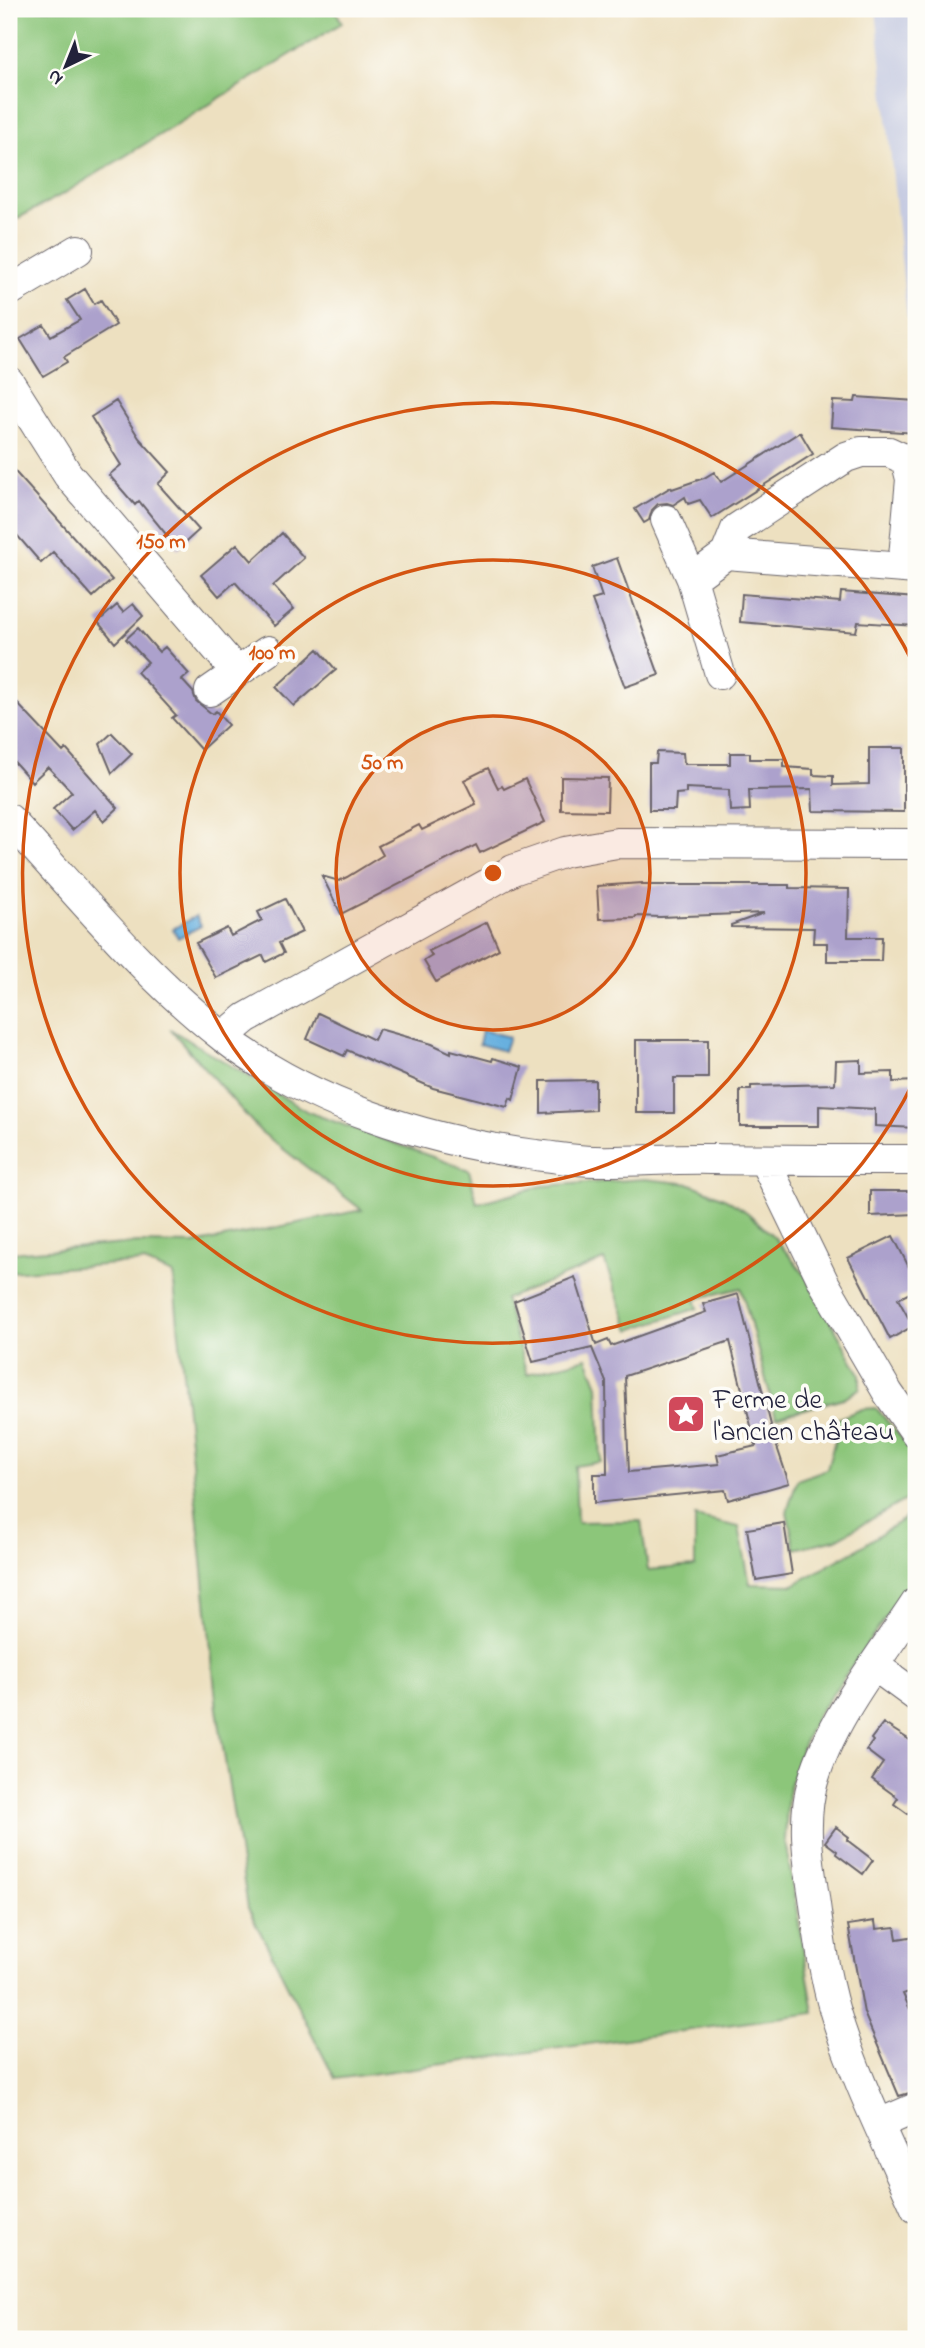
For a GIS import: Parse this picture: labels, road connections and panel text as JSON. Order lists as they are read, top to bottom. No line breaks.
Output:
{"places":{"place":["Ferme de l'ancien château"]},"north":"bottom left","rings":["150 m","100 m","50 m"]}
